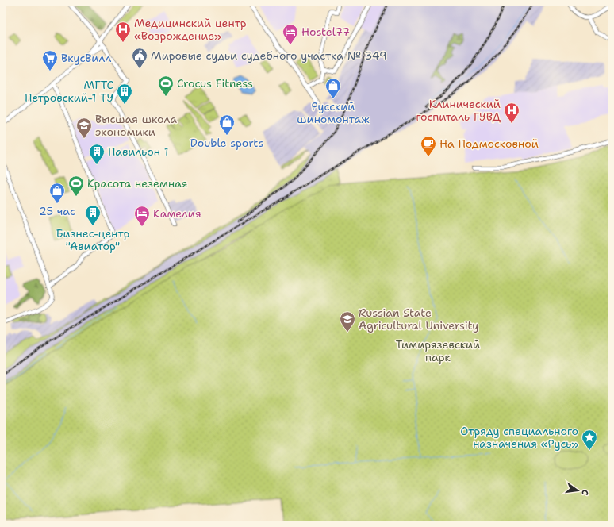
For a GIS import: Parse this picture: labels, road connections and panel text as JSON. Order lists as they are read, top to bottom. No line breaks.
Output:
{"parks":["Тимирязевский парк"],"places":{"hospital":["Медицинский центр «Возрождение»","Клинический госпиталь ГУВД"],"hotel":["Hostel77","Камелия"],"public building":["Мировые судьи судебного участка № 349"],"supermarket":["ВкусВилл"],"sports":["Crocus Fitness","Красота неземная"],"shop":["Русский шиномонтаж","Double sports","25 час"],"building":["МГТС Петровский-1 ТУ","Павильон 1","Бизнес-центр \"Авиатор\""],"school or university":["Высшая школа экономики","Russian State Agricultural University"],"cafe":["На Подмосковной"],"place":["Отряду специального назначения «Русь»"]},"north":"right"}
